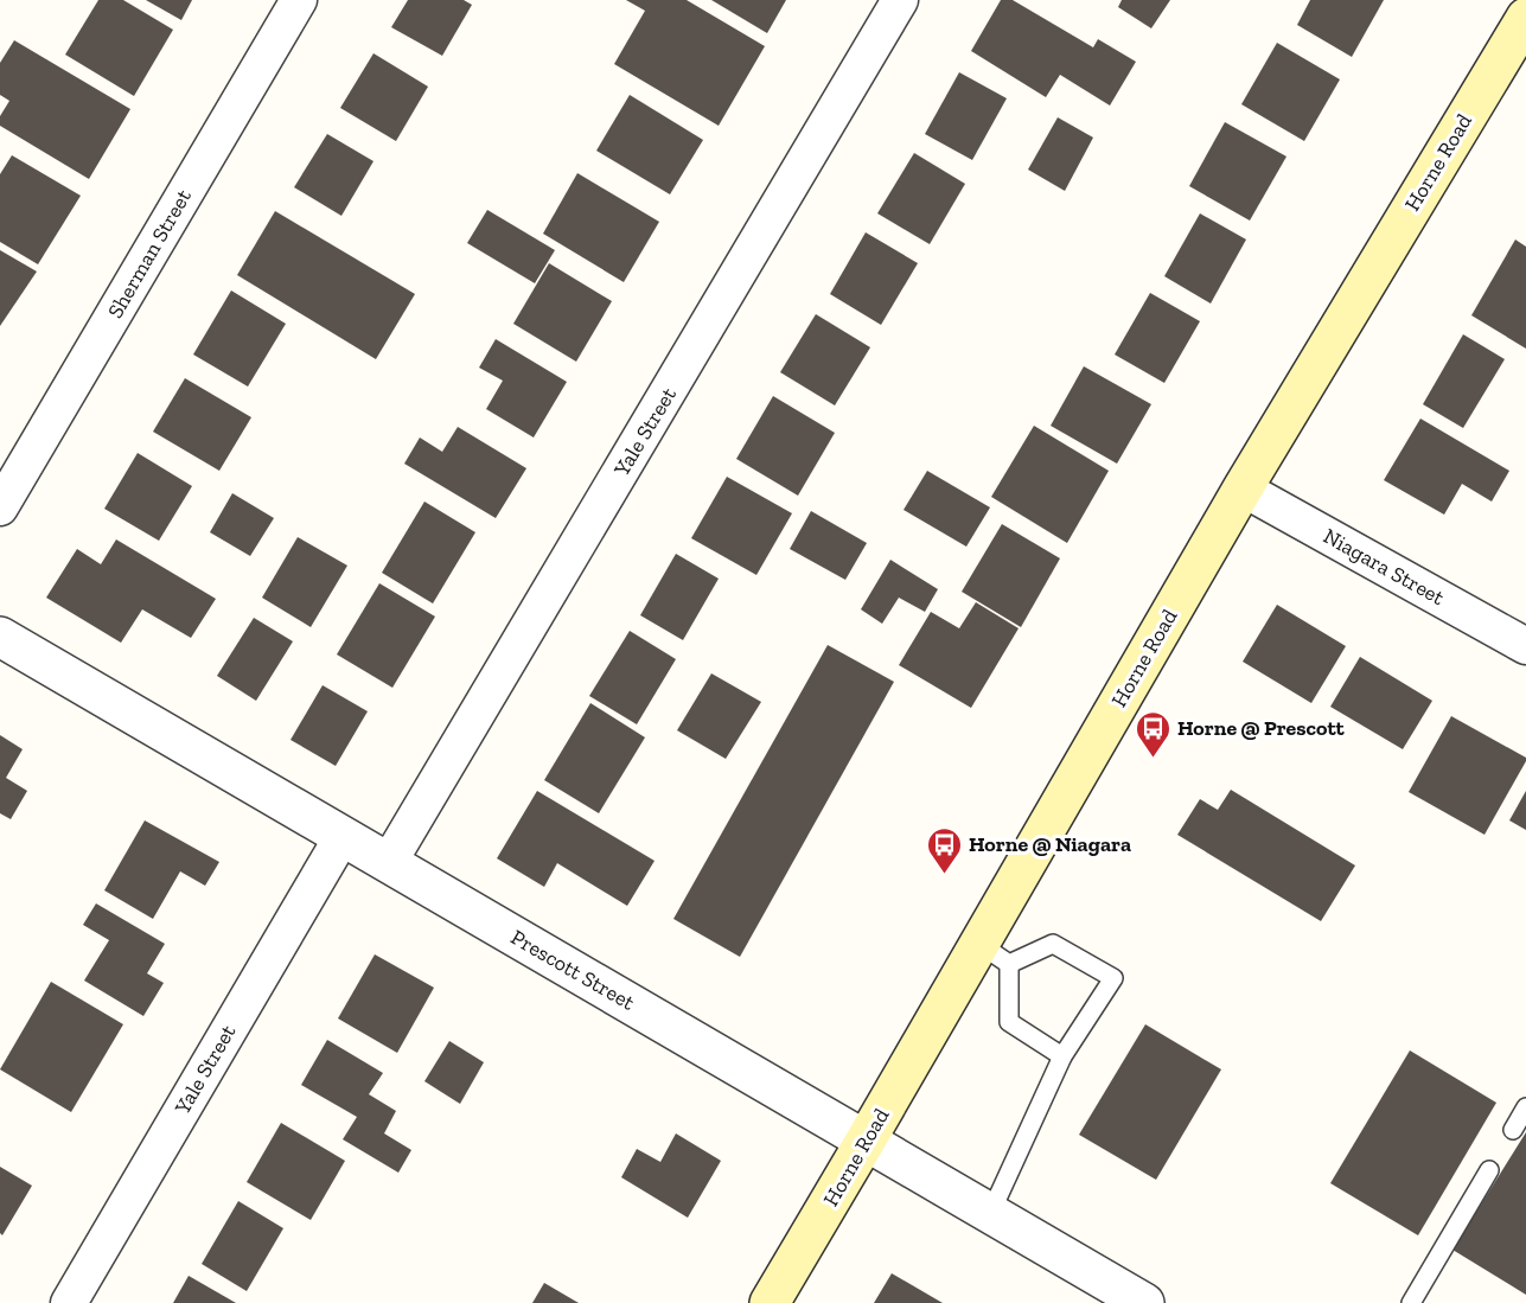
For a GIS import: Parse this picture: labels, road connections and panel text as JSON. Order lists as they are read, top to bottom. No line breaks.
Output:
{"streets":{"main road":["Horne Road"],"street":["Sherman Street","Yale Street","Niagara Street","Prescott Street"]},"crossings":[["Horne Road","Niagara Street"],["Horne Road","Prescott Street"],["Yale Street","Prescott Street"]],"places":{"bus stop":["Horne @ Prescott","Horne @ Niagara"]}}
